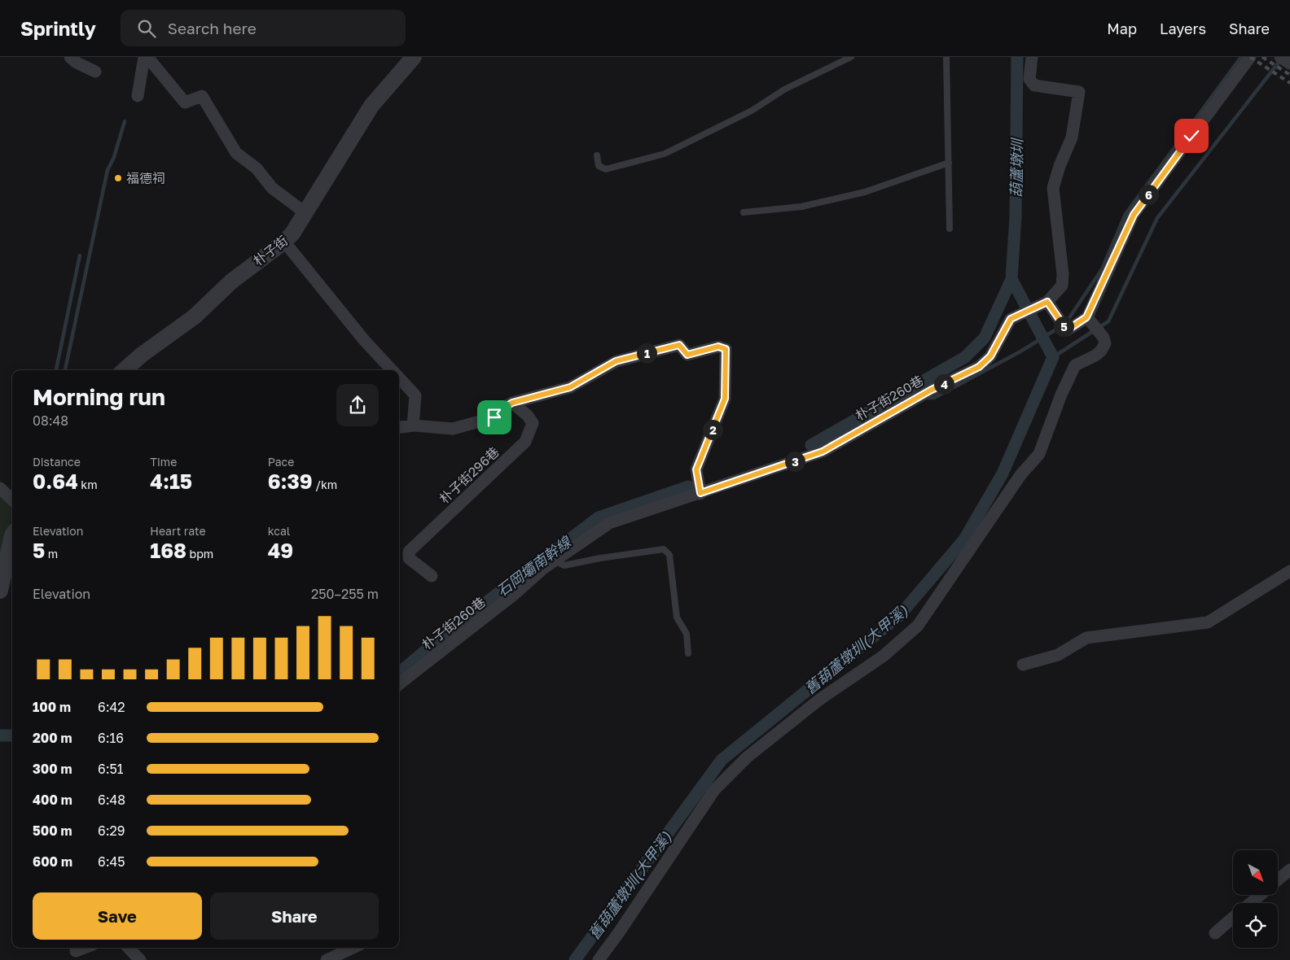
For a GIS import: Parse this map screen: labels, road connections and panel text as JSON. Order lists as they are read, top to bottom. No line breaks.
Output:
{"streets":{"street":["朴子街","朴子街260巷","朴子街296巷"]},"water":["葫蘆墩圳","石岡壩南幹線","舊葫蘆墩圳(大甲溪)"],"places":["福德祠"],"north":"bottom right","page":{"header":"Sprintly","search":"Search here","nav":["Map","Layers","Share"],"pins":["6","5","1","4","2","3"],"heading":["Morning run","08:48"],"stats":[["Distance","0.64 km"],["Time","4:15"],["Pace","6:39 /km"],["Elevation","5 m"],["Heart rate","168 bpm"],["kcal","49"]],"chart":["Elevation","250–255 m"],"list":[{"name":"100 m","note":"6:42"},{"name":"200 m","note":"6:16"},{"name":"300 m","note":"6:51"},{"name":"400 m","note":"6:48"},{"name":"500 m","note":"6:29"},{"name":"600 m","note":"6:45"}],"buttons":["Save","Share"]}}
